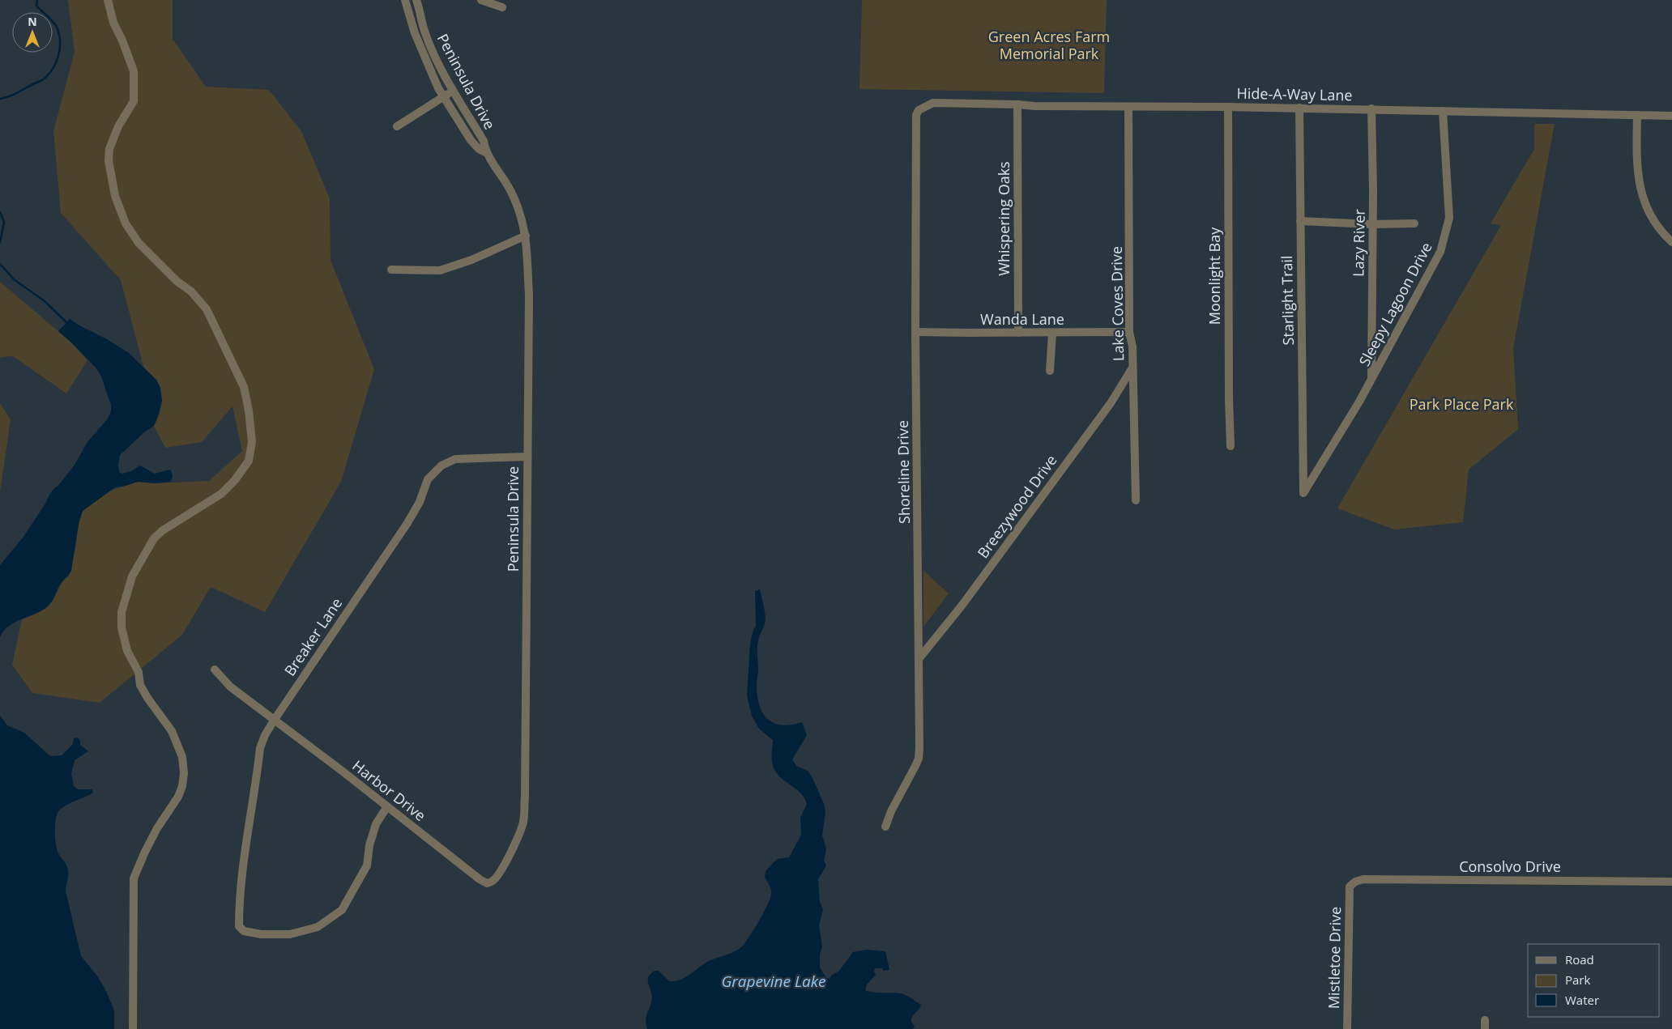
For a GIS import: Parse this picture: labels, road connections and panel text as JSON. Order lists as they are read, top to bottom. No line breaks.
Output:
{"streets":{"street":["Peninsula Drive","Hide-A-Way Lane","Whispering Oaks","Lazy River","Moonlight Bay","Starlight Trail","Lake Coves Drive","Sleepy Lagoon Drive","Wanda Lane","Shoreline Drive","Breezywood Drive","Breaker Lane","Harbor Drive","Consolvo Drive","Mistletoe Drive"]},"crossings":[["Peninsula Drive","Breaker Lane"],["Peninsula Drive","Harbor Drive"],["Hide-A-Way Lane","Whispering Oaks"],["Hide-A-Way Lane","Lazy River"],["Hide-A-Way Lane","Moonlight Bay"],["Hide-A-Way Lane","Starlight Trail"],["Hide-A-Way Lane","Lake Coves Drive"],["Hide-A-Way Lane","Sleepy Lagoon Drive"],["Hide-A-Way Lane","Shoreline Drive"],["Whispering Oaks","Wanda Lane"],["Lazy River","Sleepy Lagoon Drive"],["Starlight Trail","Sleepy Lagoon Drive"],["Lake Coves Drive","Wanda Lane"],["Lake Coves Drive","Breezywood Drive"],["Wanda Lane","Shoreline Drive"],["Shoreline Drive","Breezywood Drive"],["Breaker Lane","Harbor Drive"],["Consolvo Drive","Mistletoe Drive"]],"water":["Grapevine Lake"],"parks":["Green Acres Farm Memorial Park","Park Place Park"],"legend":["Road","Park","Water"],"north":"top"}
